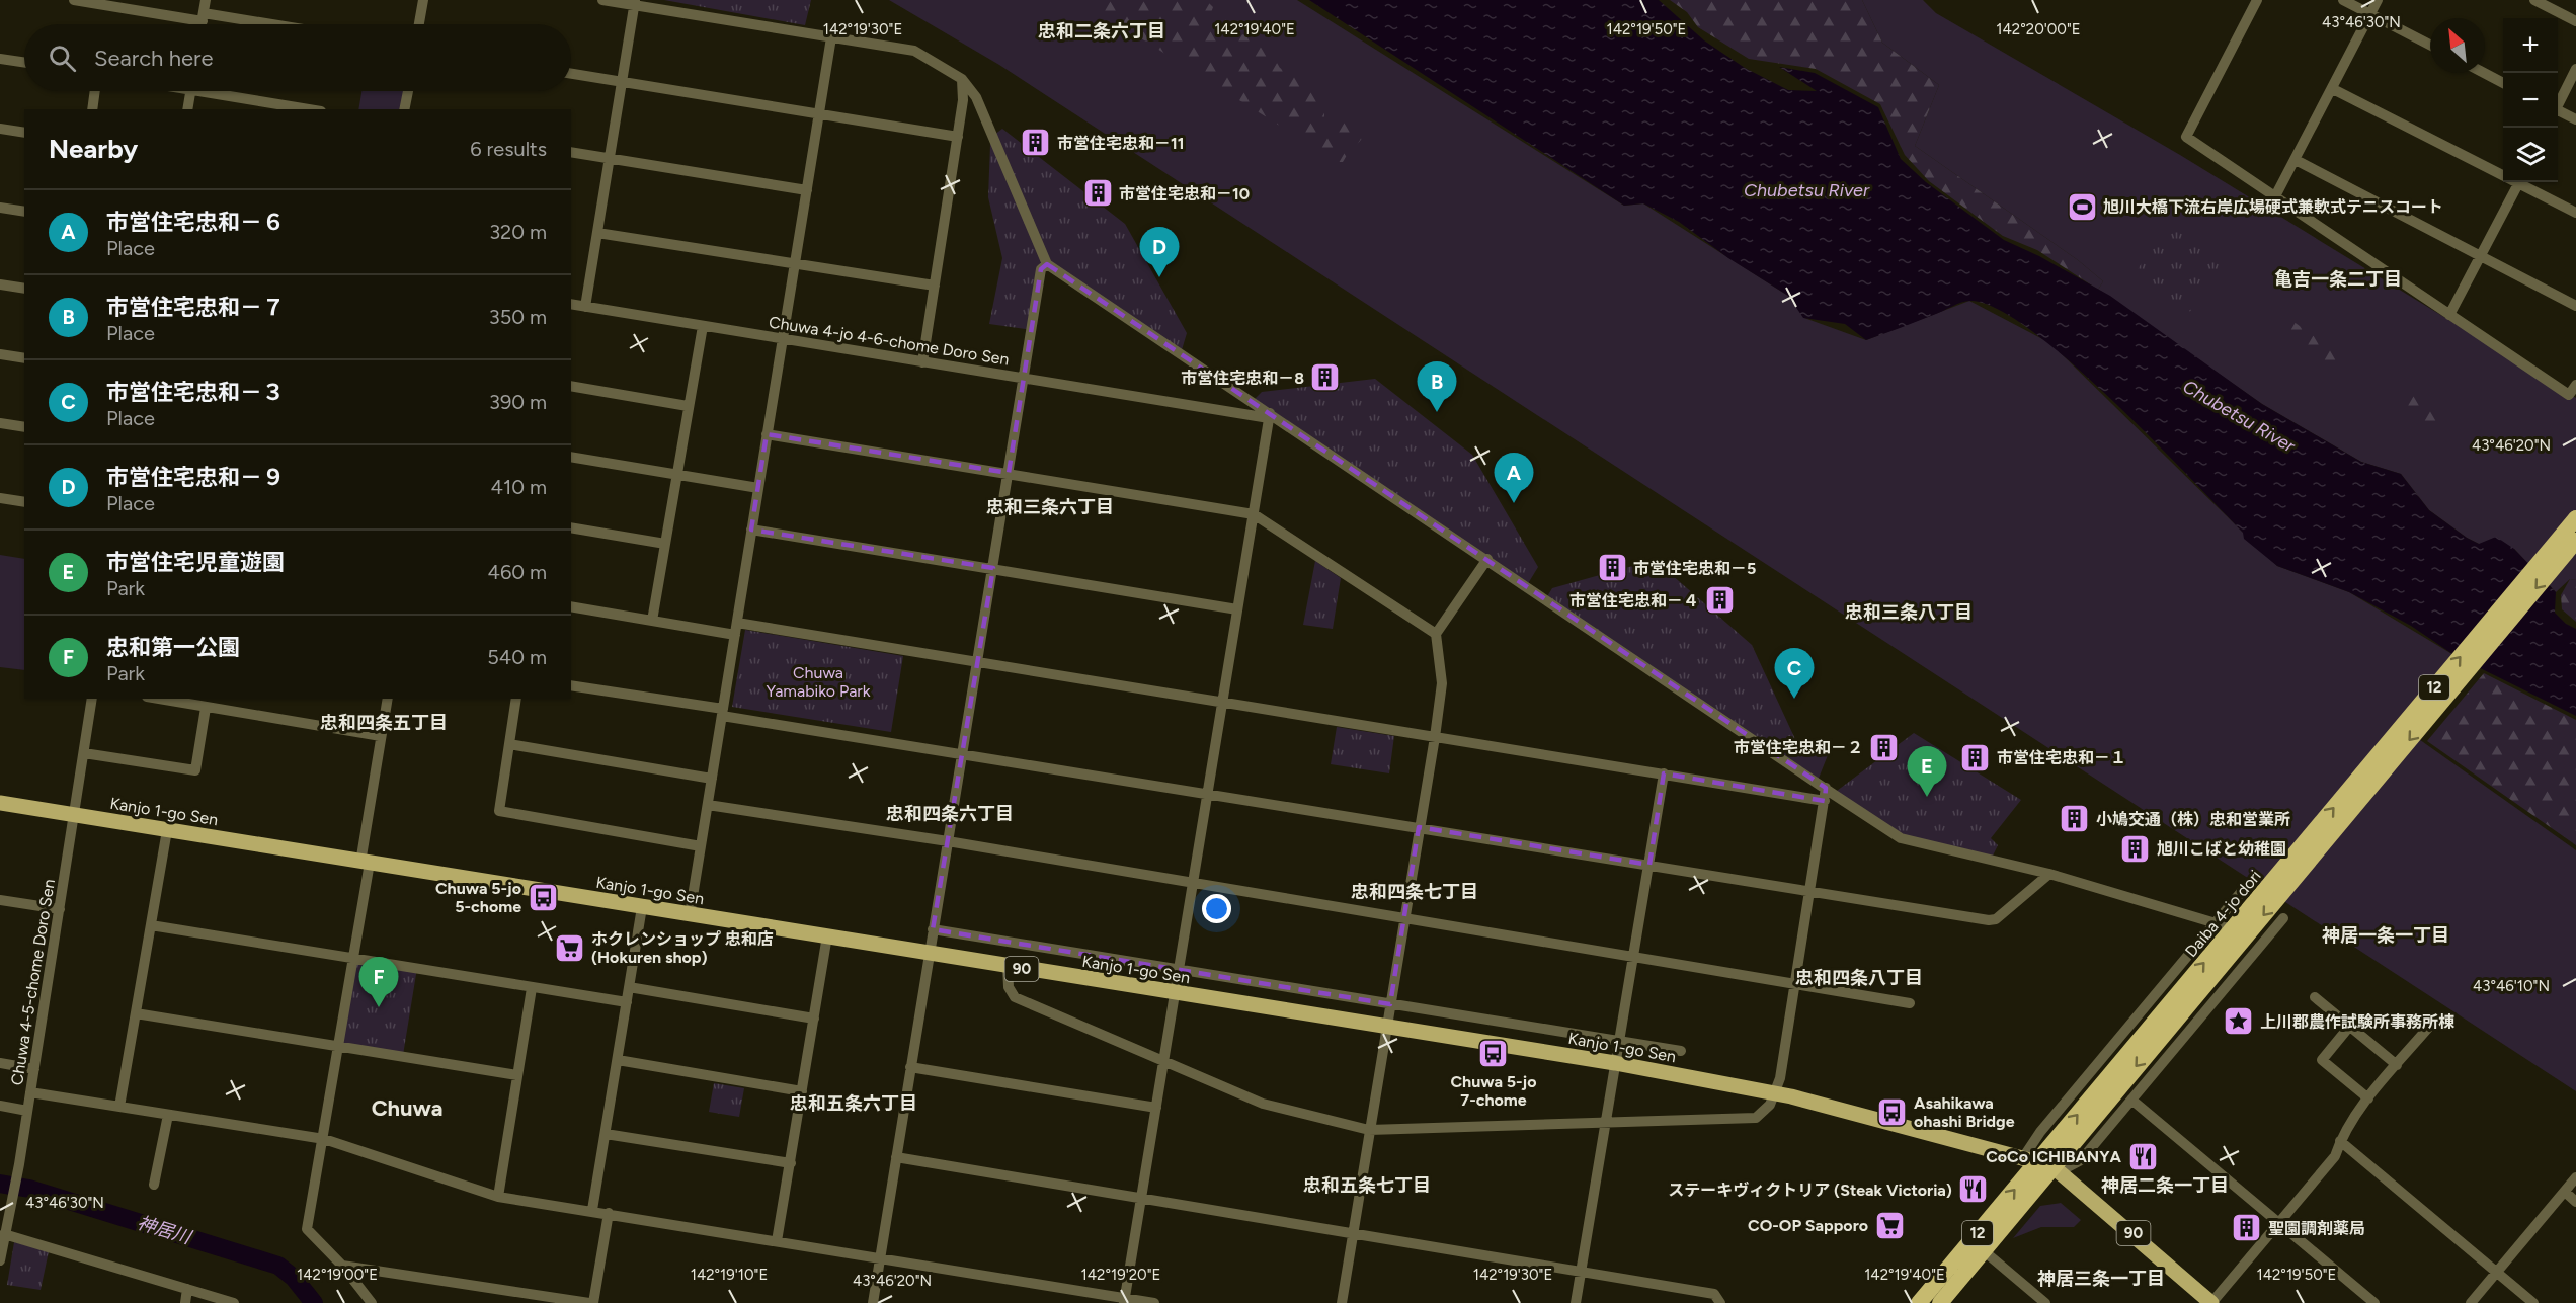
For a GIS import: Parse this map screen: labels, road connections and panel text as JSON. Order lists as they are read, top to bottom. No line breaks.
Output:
{"streets":{"highway":["12","Daiba 4-jo dori"],"main road":["Kanjo 1-go Sen","90"],"street":["Chuwa 4-jo 4-6-chome Doro Sen","Chuwa 4-5-chome Doro Sen"]},"crossings":[["Chuwa 4-jo 4-6-chome Doro Sen","Kanjo 1-go Sen"],["Kanjo 1-go Sen","Daiba 4-jo dori"],["Kanjo 1-go Sen","Chuwa 4-5-chome Doro Sen"]],"districts":["忠和二条六丁目","亀吉一条二丁目","忠和三条六丁目","忠和三条八丁目","忠和四条五丁目","忠和四条六丁目","忠和四条七丁目","神居一条一丁目","忠和四条八丁目","忠和五条六丁目","Chuwa","忠和五条七丁目","神居二条一丁目","神居三条一丁目"],"water":["Chubetsu River","神居川"],"parks":["Chuwa Yamabiko Park"],"places":{"building":["市営住宅忠和－11","市営住宅忠和－10","市営住宅忠和－8","市営住宅忠和－5","市営住宅忠和－４","市営住宅忠和－２","市営住宅忠和－１","小鳩交通（株）忠和営業所","旭川こばと幼稚園","聖園調剤薬局"],"sports":["旭川大橋下流右岸広場硬式兼軟式テニスコート"],"bus stop":["Chuwa 5-jo 5-chome","Chuwa 5-jo 7-chome","Asahikawa ohashi Bridge"],"supermarket":["ホクレンショップ 忠和店 (Hokuren shop)","CO-OP Sapporo"],"place":["上川郡農作試験所事務所棟"],"restaurant":["CoCo ICHIBANYA","ステーキヴィクトリア (Steak Victoria)"]},"north":"top left","page":{"map_buttons":["+","−"],"search":"Search here","heading":["Nearby","6 results"],"list":[{"mark":"A","name":"市営住宅忠和－６","note":"Place","value":"320 m"},{"mark":"B","name":"市営住宅忠和－７","note":"Place","value":"350 m"},{"mark":"C","name":"市営住宅忠和－３","note":"Place","value":"390 m"},{"mark":"D","name":"市営住宅忠和－９","note":"Place","value":"410 m"},{"mark":"E","name":"市営住宅児童遊園","note":"Park","value":"460 m"},{"mark":"F","name":"忠和第一公園","note":"Park","value":"540 m"}],"pins":["D","B","A","C","E","F"]},"coordinates":["43°46'30\"N","142°19'30\"E","142°19'40\"E","142°19'50\"E","142°20'00\"E","43°46'20\"N","43°46'10\"N","142°19'00\"E","142°19'10\"E","142°19'20\"E"]}
